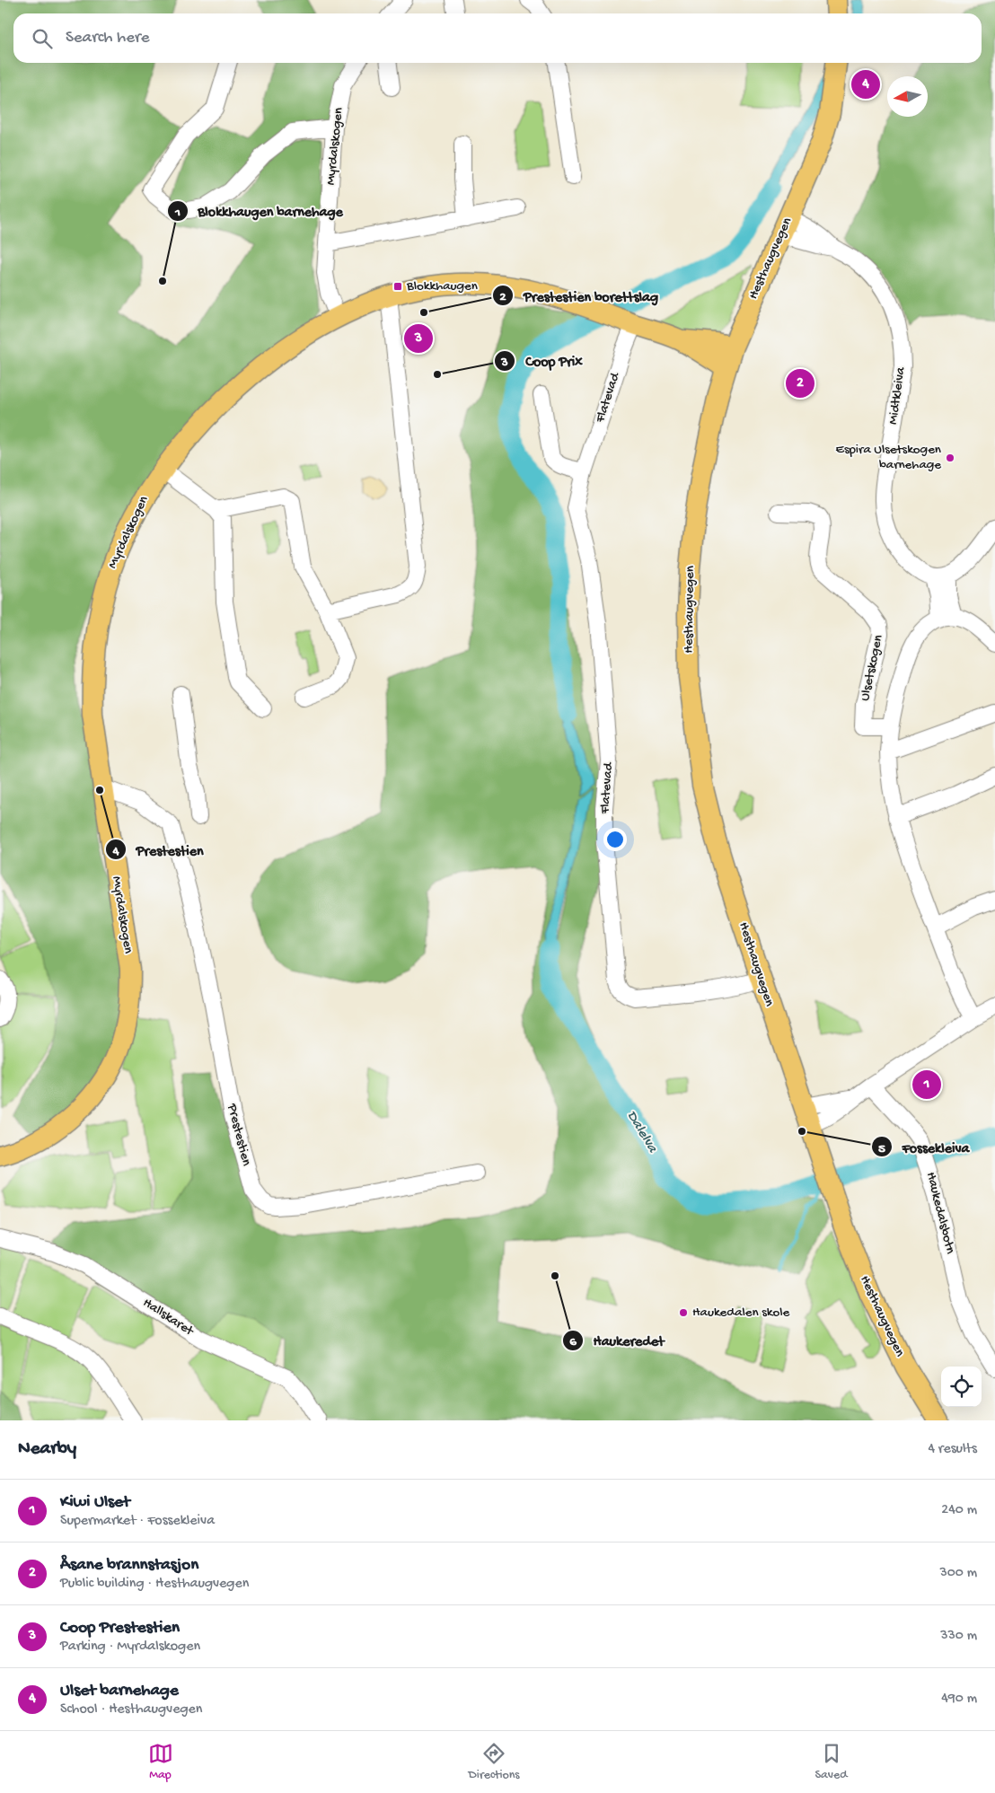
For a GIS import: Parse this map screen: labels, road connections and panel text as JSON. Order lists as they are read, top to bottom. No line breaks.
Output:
{"streets":{"main road":["Myrdalskogen","Hesthaugvegen"],"street":["Midtkleiva","Flatevad","Ulsetskogen","Prestestien","Haukedalsbotn","Hallskaret"]},"crossings":[["Myrdalskogen","Flatevad"],["Myrdalskogen","Prestestien"],["Hesthaugvegen","Midtkleiva"],["Hesthaugvegen","Flatevad"]],"water":["Dalelva"],"places":{"other":["Blokkhaugen barnehage","Prestestien borettslag","Coop Prix","Espira Ulsetskogen barnehage","Prestestien","Fossekleiva","Haukeredet","Haukedalen skole"],"transit":["Blokkhaugen"]},"north":"left","page":{"search":"Search here","pins":["4","3","2","1"],"heading":["Nearby","4 results"],"list":[{"mark":"1","name":"Kiwi Ulset","note":"Supermarket · Fossekleiva","value":"240 m"},{"mark":"2","name":"Åsane brannstasjon","note":"Public building · Hesthaugvegen","value":"300 m"},{"mark":"3","name":"Coop Prestestien","note":"Parking · Myrdalskogen","value":"330 m"},{"mark":"4","name":"Ulset barnehage","note":"School · Hesthaugvegen","value":"490 m"}],"nav":["Map","Directions","Saved"]}}
